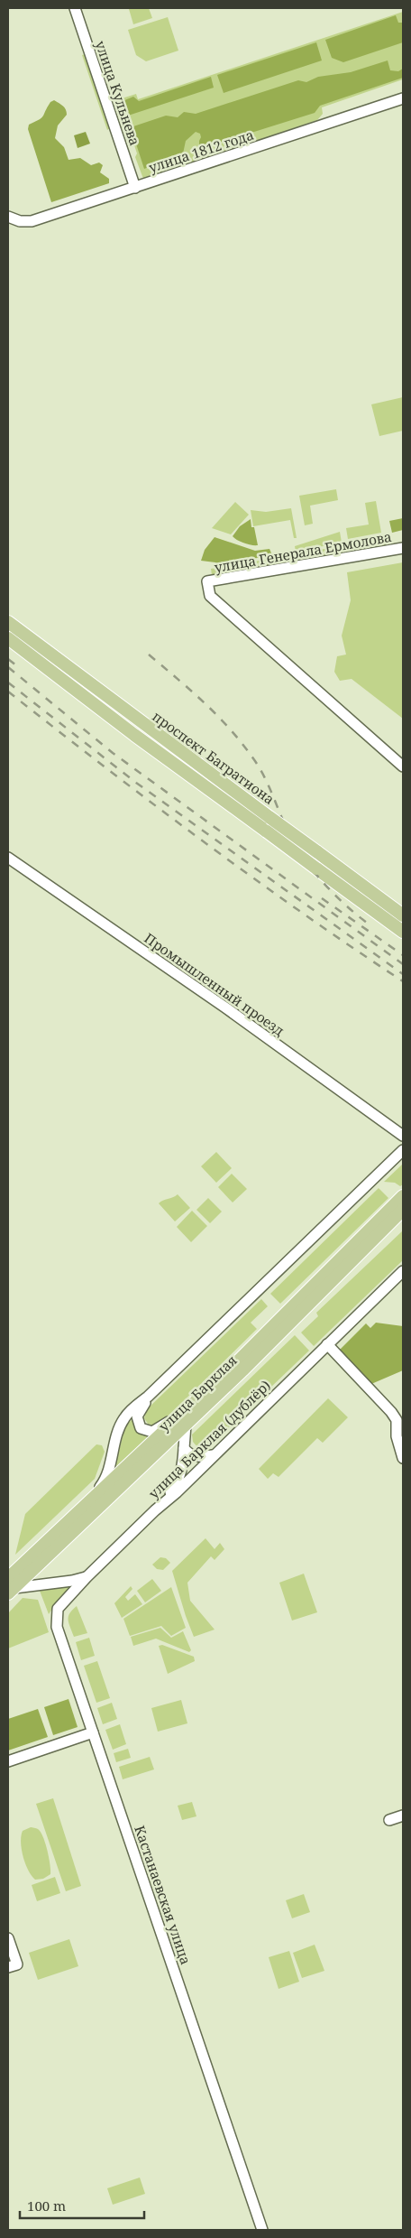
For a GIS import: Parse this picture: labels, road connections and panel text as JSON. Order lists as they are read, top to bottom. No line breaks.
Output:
{"streets":{"main road":["проспект Багратиона","улица Барклая"],"street":["улица Кульнева","улица 1812 года","улица Генерала Ермолова","Промышленный проезд","улица Барклая (дублёр)","Кастанаевская улица"]},"crossings":[["улица Кульнева","улица 1812 года"],["улица Барклая (дублёр)","Кастанаевская улица"]],"scale_bar":"100 m"}
